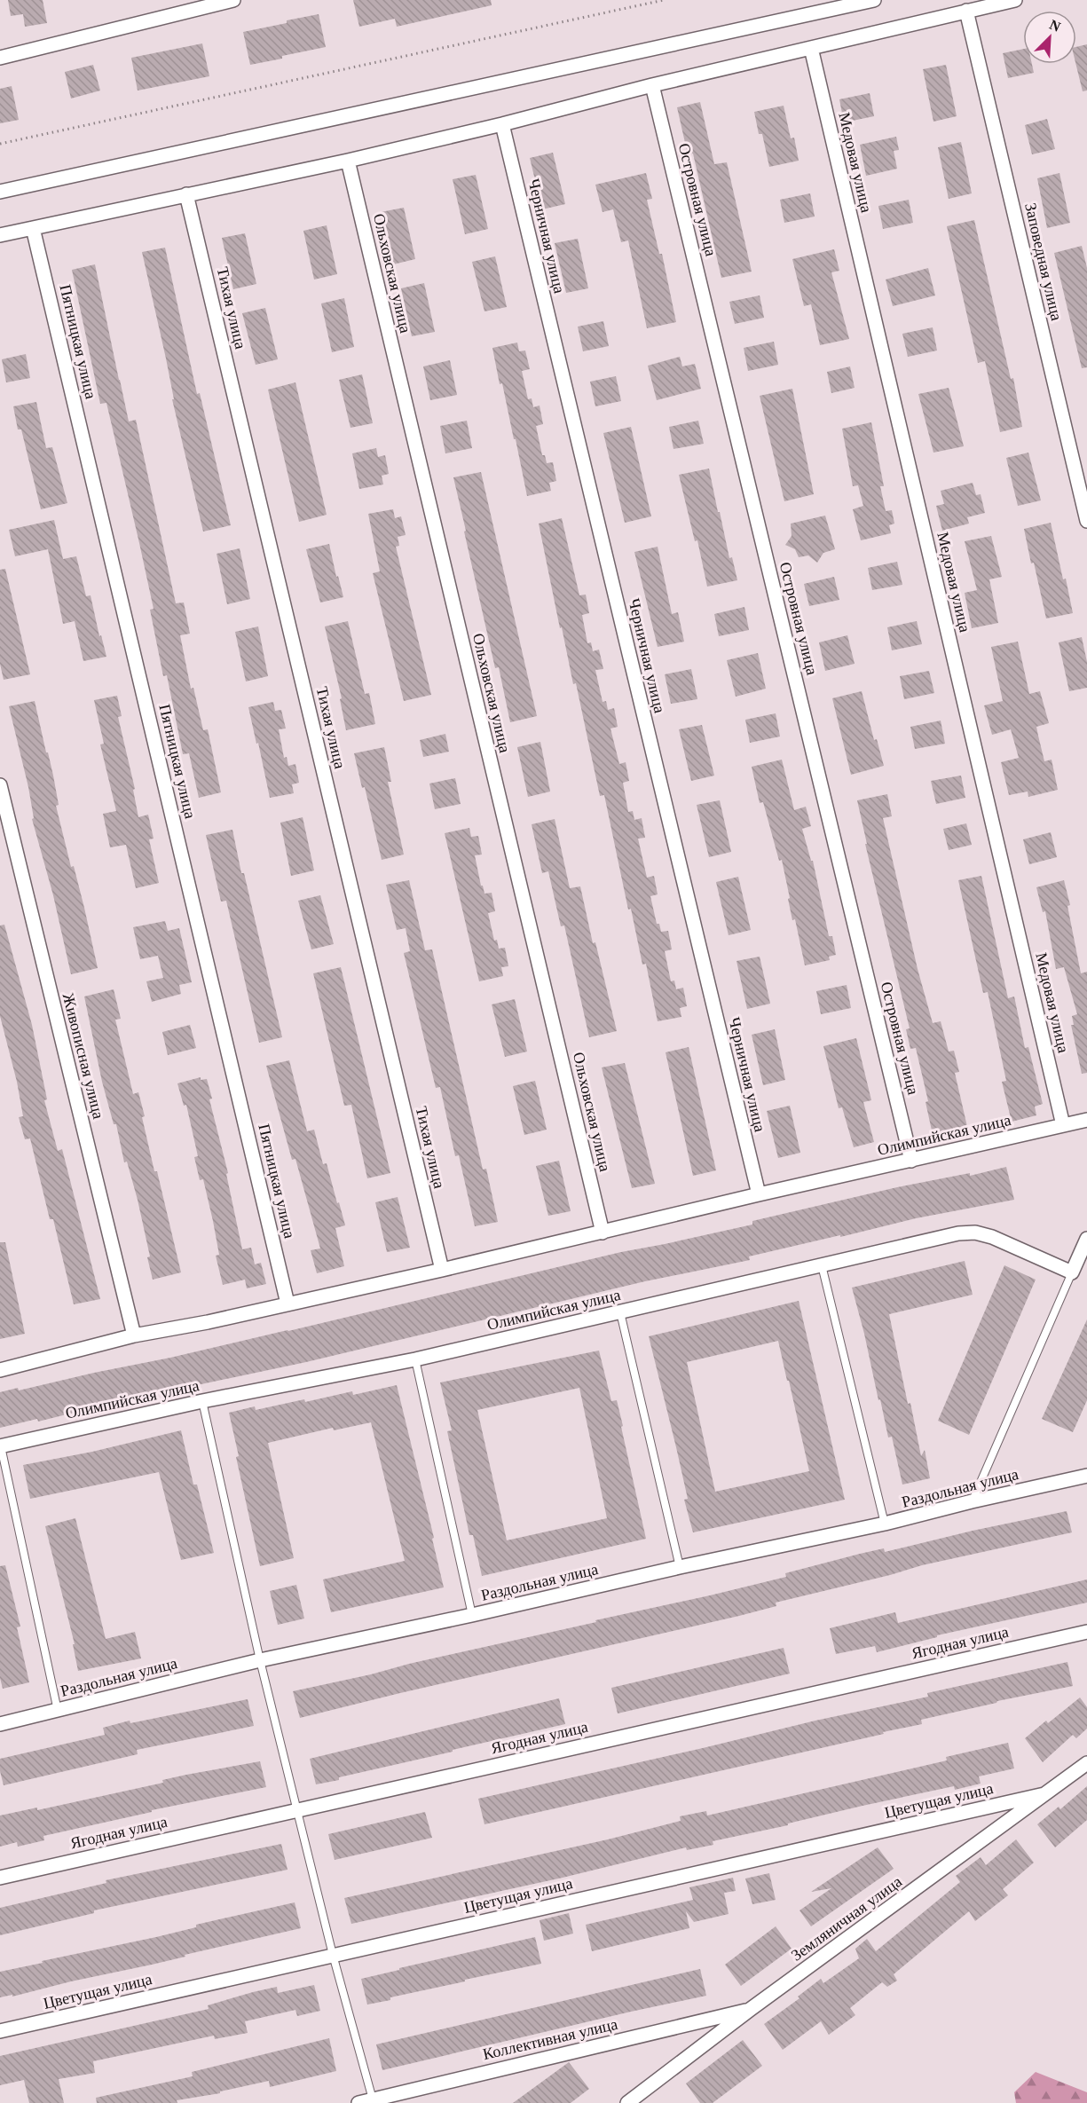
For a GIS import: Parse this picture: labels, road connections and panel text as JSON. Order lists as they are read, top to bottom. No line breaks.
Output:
{"streets":{"street":["Медовая улица","Островная улица","Черничная улица","Заповедная улица","Ольховская улица","Тихая улица","Пятницкая улица","Живописная улица","Олимпийская улица","Раздольная улица","Ягодная улица","Цветущая улица","Земляничная улица","Коллективная улица"]},"crossings":[["Медовая улица","Олимпийская улица"],["Островная улица","Олимпийская улица"],["Черничная улица","Олимпийская улица"],["Ольховская улица","Олимпийская улица"],["Тихая улица","Олимпийская улица"],["Пятницкая улица","Олимпийская улица"],["Живописная улица","Олимпийская улица"],["Цветущая улица","Земляничная улица"],["Земляничная улица","Коллективная улица"]],"north":"top right"}
